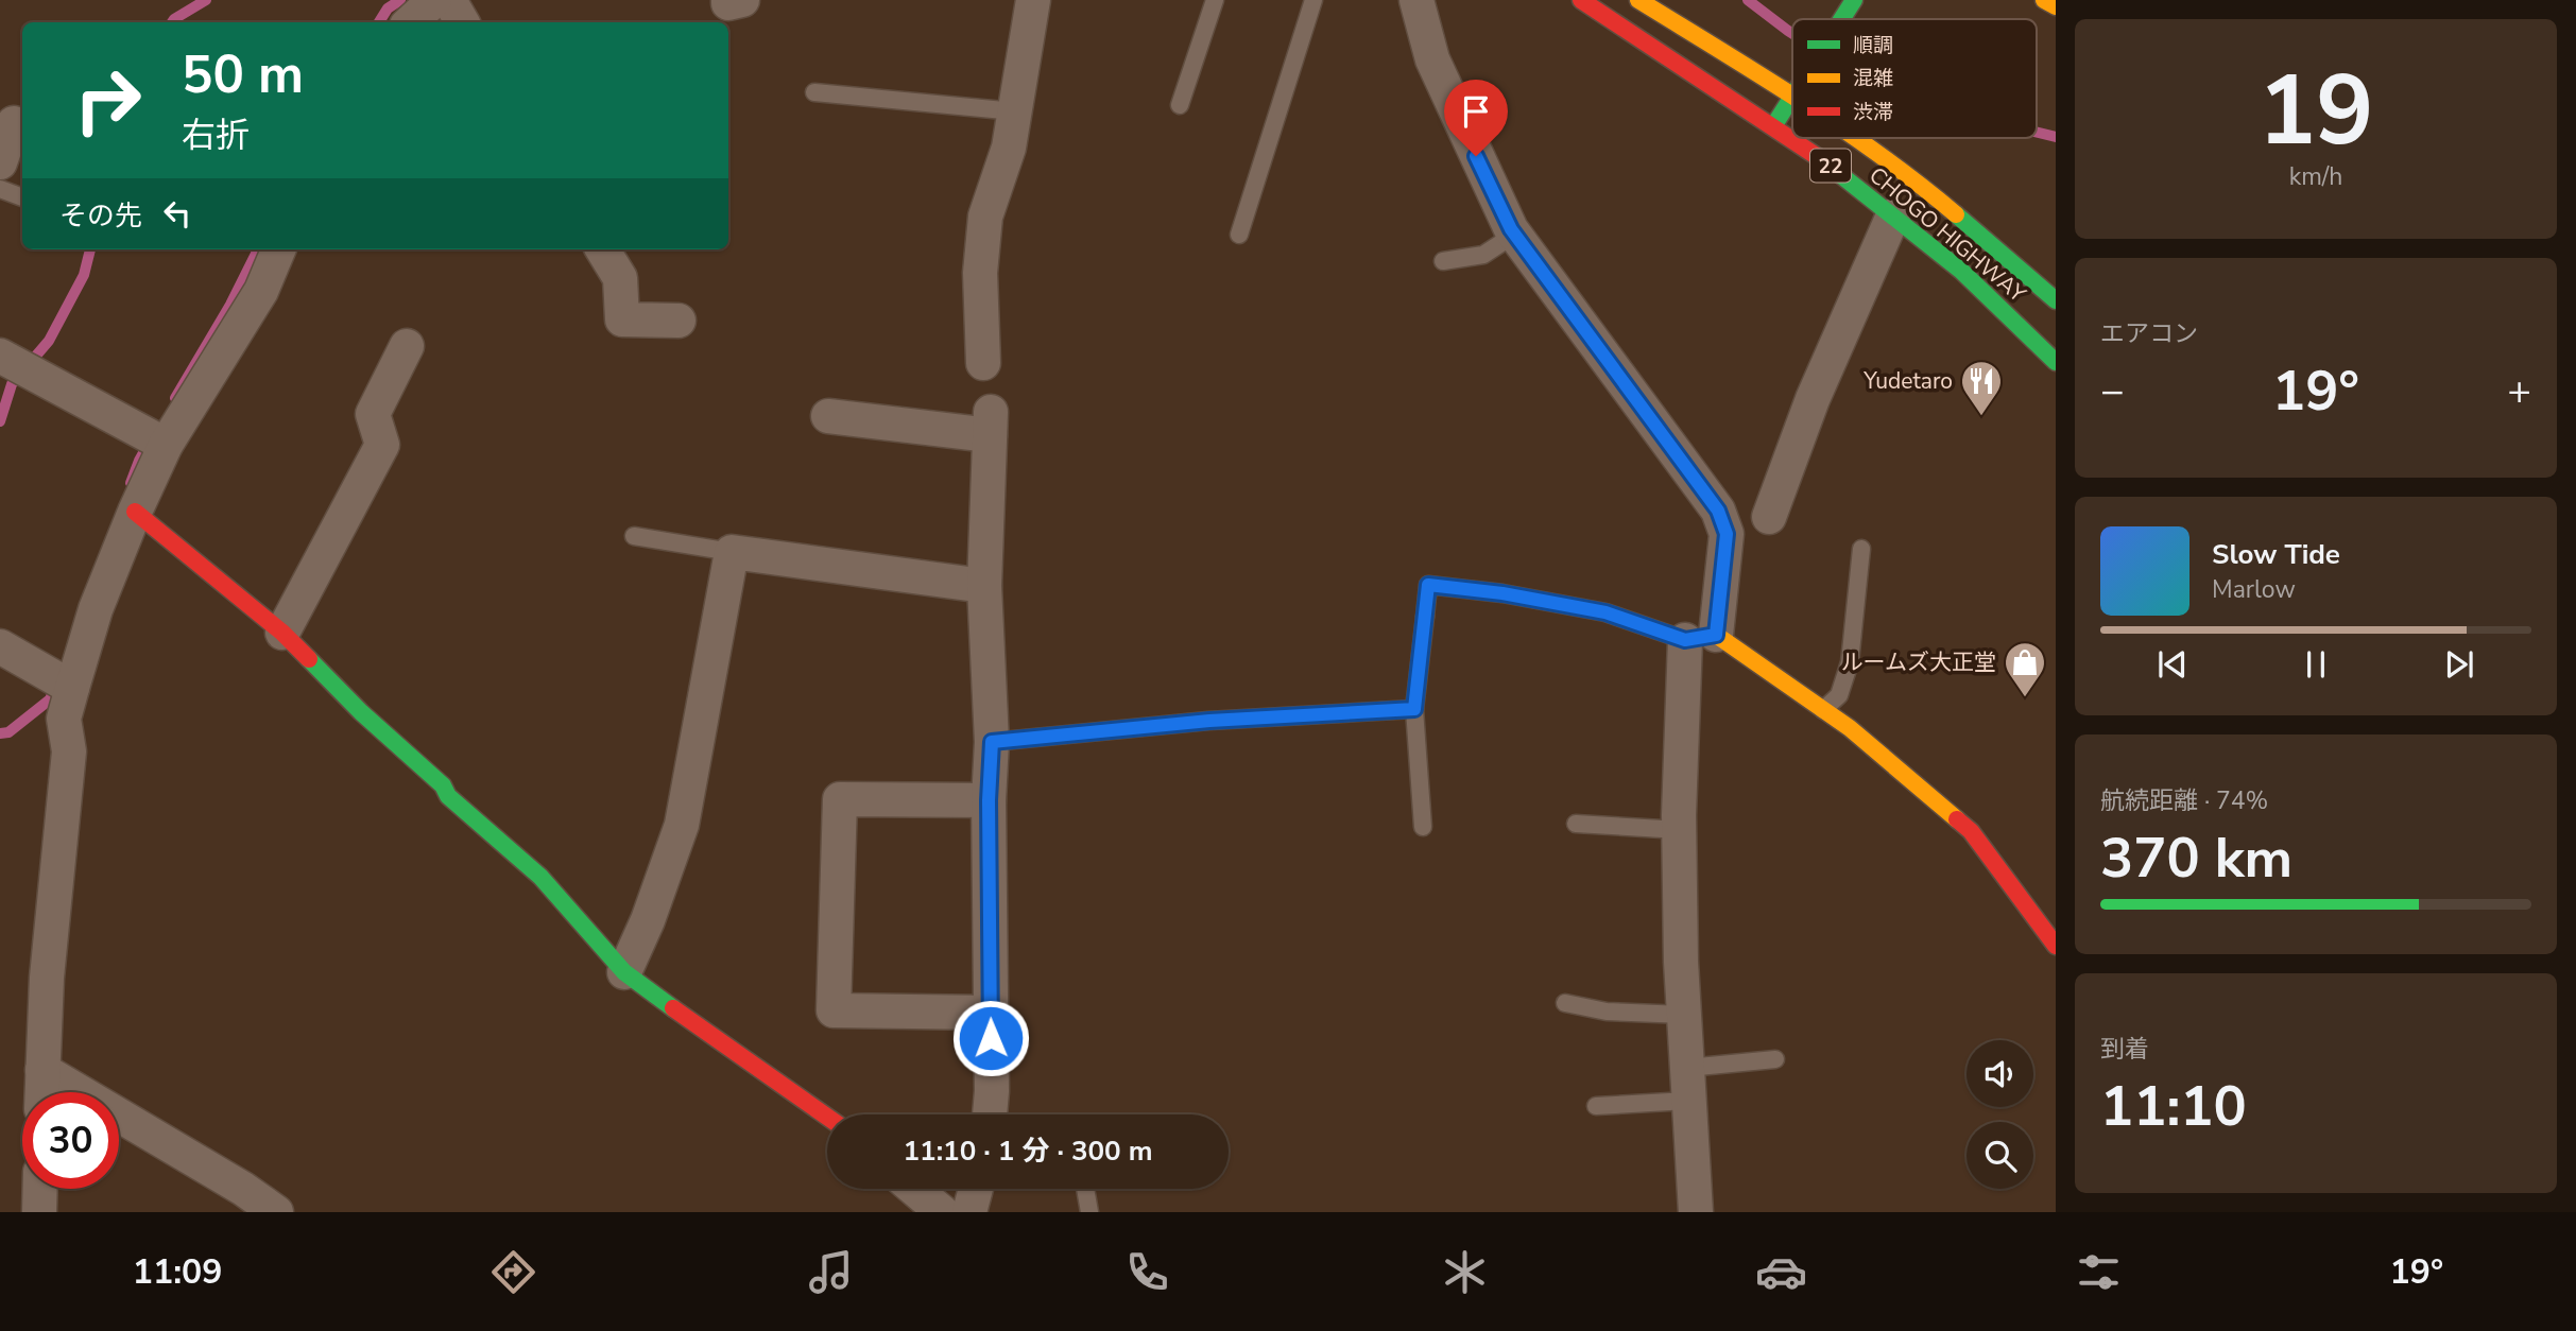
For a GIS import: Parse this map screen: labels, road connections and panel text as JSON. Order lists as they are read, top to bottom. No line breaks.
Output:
{"streets":{"street":["22","CHOGO HIGHWAY"]},"places":{"restaurant":["Yudetaro"],"shop":["ルームズ大正堂"]},"legend":["順調","混雑","渋滞"],"page":{"tile":[["19","km/h"],"エアコン",["航続距離 · 74%","370 km"],["到着","11:10"]],"turn":["50 m","右折"],"then":"その先","heat":["−","19°","+"],"song":["Slow Tide","Marlow"],"limit":"30","trip":"11:10 · 1 分 · 300 m","tabs":["11:09","19°"]}}
